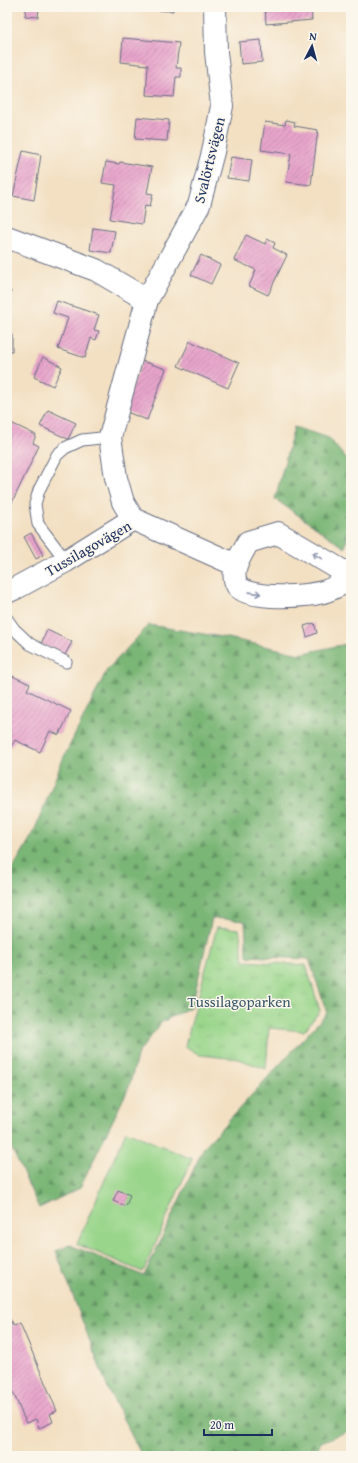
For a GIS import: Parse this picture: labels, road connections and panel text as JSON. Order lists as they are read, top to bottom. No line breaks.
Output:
{"streets":{"street":["Svalörtsvägen","Tussilagovägen"]},"crossings":[["Svalörtsvägen","Tussilagovägen"]],"parks":["Tussilagoparken"],"scale_bar":"20 m","north":"top"}
